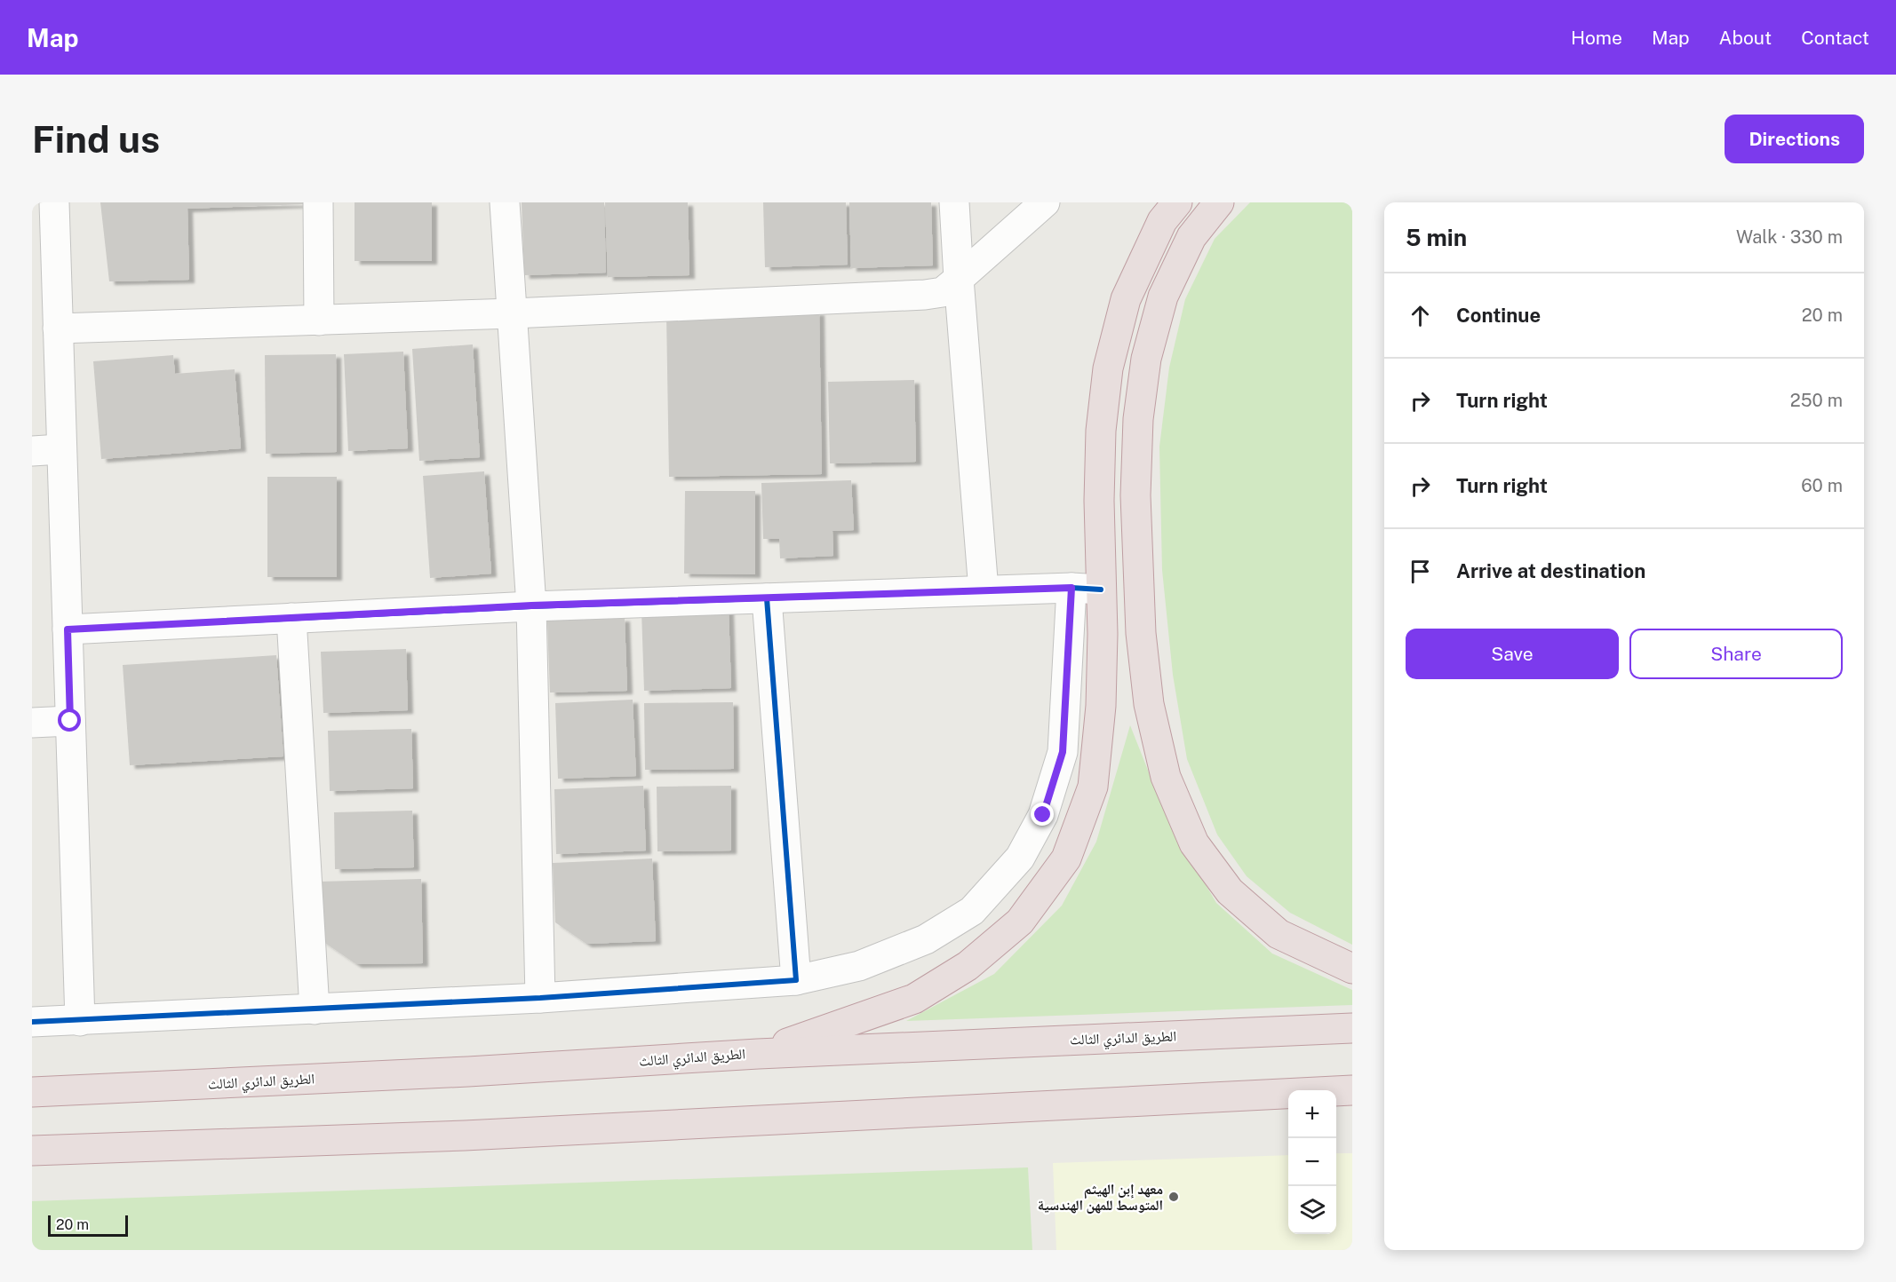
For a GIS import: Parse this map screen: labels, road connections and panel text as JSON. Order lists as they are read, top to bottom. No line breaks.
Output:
{"streets":{"highway":["الطريق الدائري الثالث"]},"places":["معهد إبن الهيثم المتوسط للمهن الهندسية"],"scale_bar":"20 m","page":{"header":"Map","nav":["Home","Map","About","Contact"],"buttons":["Directions",["Save","Share"]],"title":"Find us","heading":["5 min","Walk · 330 m"],"list":[["Continue","20 m"],["Turn right","250 m"],["Turn right","60 m"],"Arrive at destination"],"map_buttons":["+","−"],"scale":"20 m"}}
